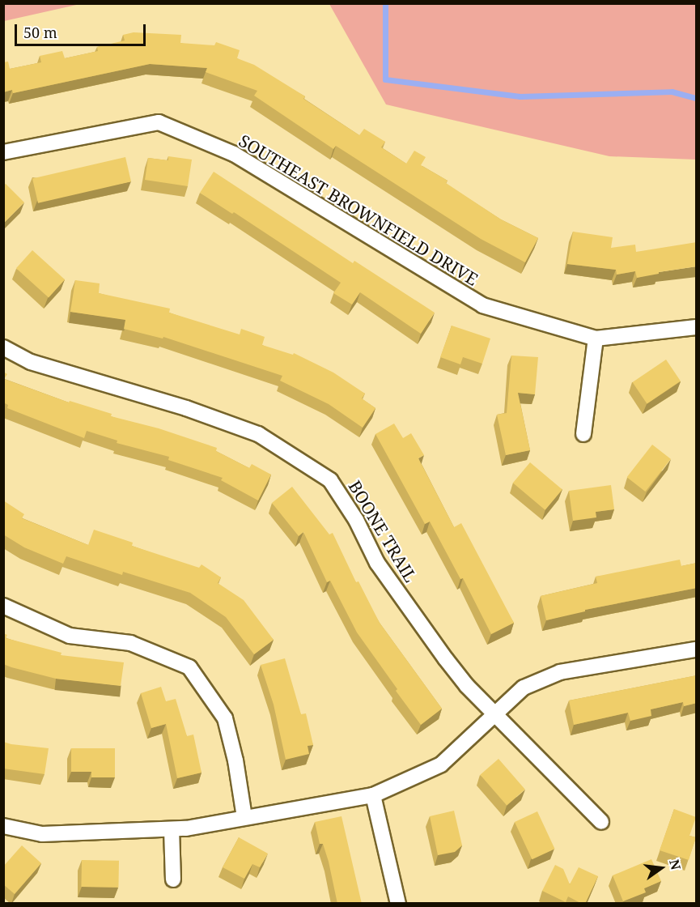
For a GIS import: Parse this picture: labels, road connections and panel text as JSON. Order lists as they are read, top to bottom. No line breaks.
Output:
{"streets":{"street":["SOUTHEAST BROWNFIELD DRIVE","BOONE TRAIL"]},"scale_bar":"50 m","north":"right"}
